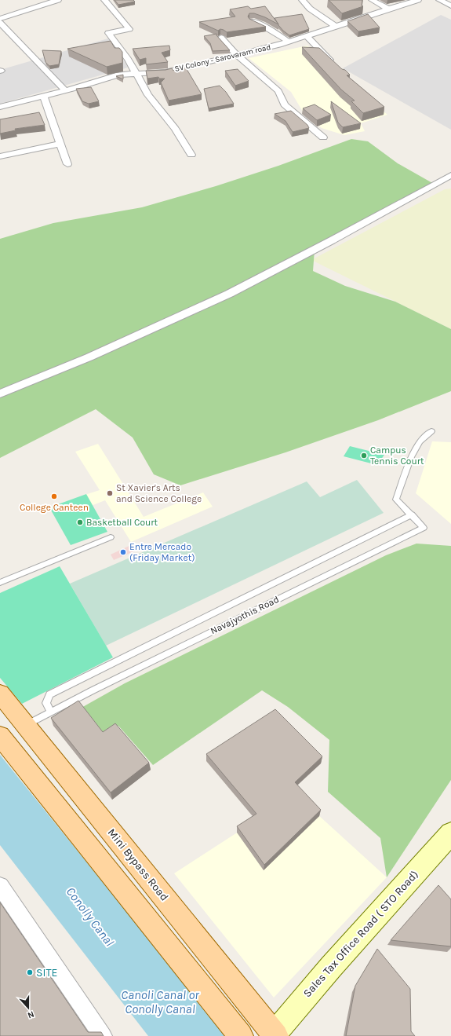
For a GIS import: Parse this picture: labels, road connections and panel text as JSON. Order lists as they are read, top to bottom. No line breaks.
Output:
{"streets":{"main road":["Mini Bypass Road"],"street":["SV Colony - Sarovaram road","Sales Tax Office Road ( STO Road)"],"lane":["Navajyothis Road"]},"crossings":[["Navajyothis Road","Mini Bypass Road"],["Mini Bypass Road","Sales Tax Office Road ( STO Road)"]],"water":["Conolly Canal","Canoli Canal or Conolly Canal"],"places":["Campus Tennis Court","St Xavier's Arts and Science College","College Canteen","Basketball Court","Entre Mercado (Friday Market)","SITE"],"north":"bottom"}
